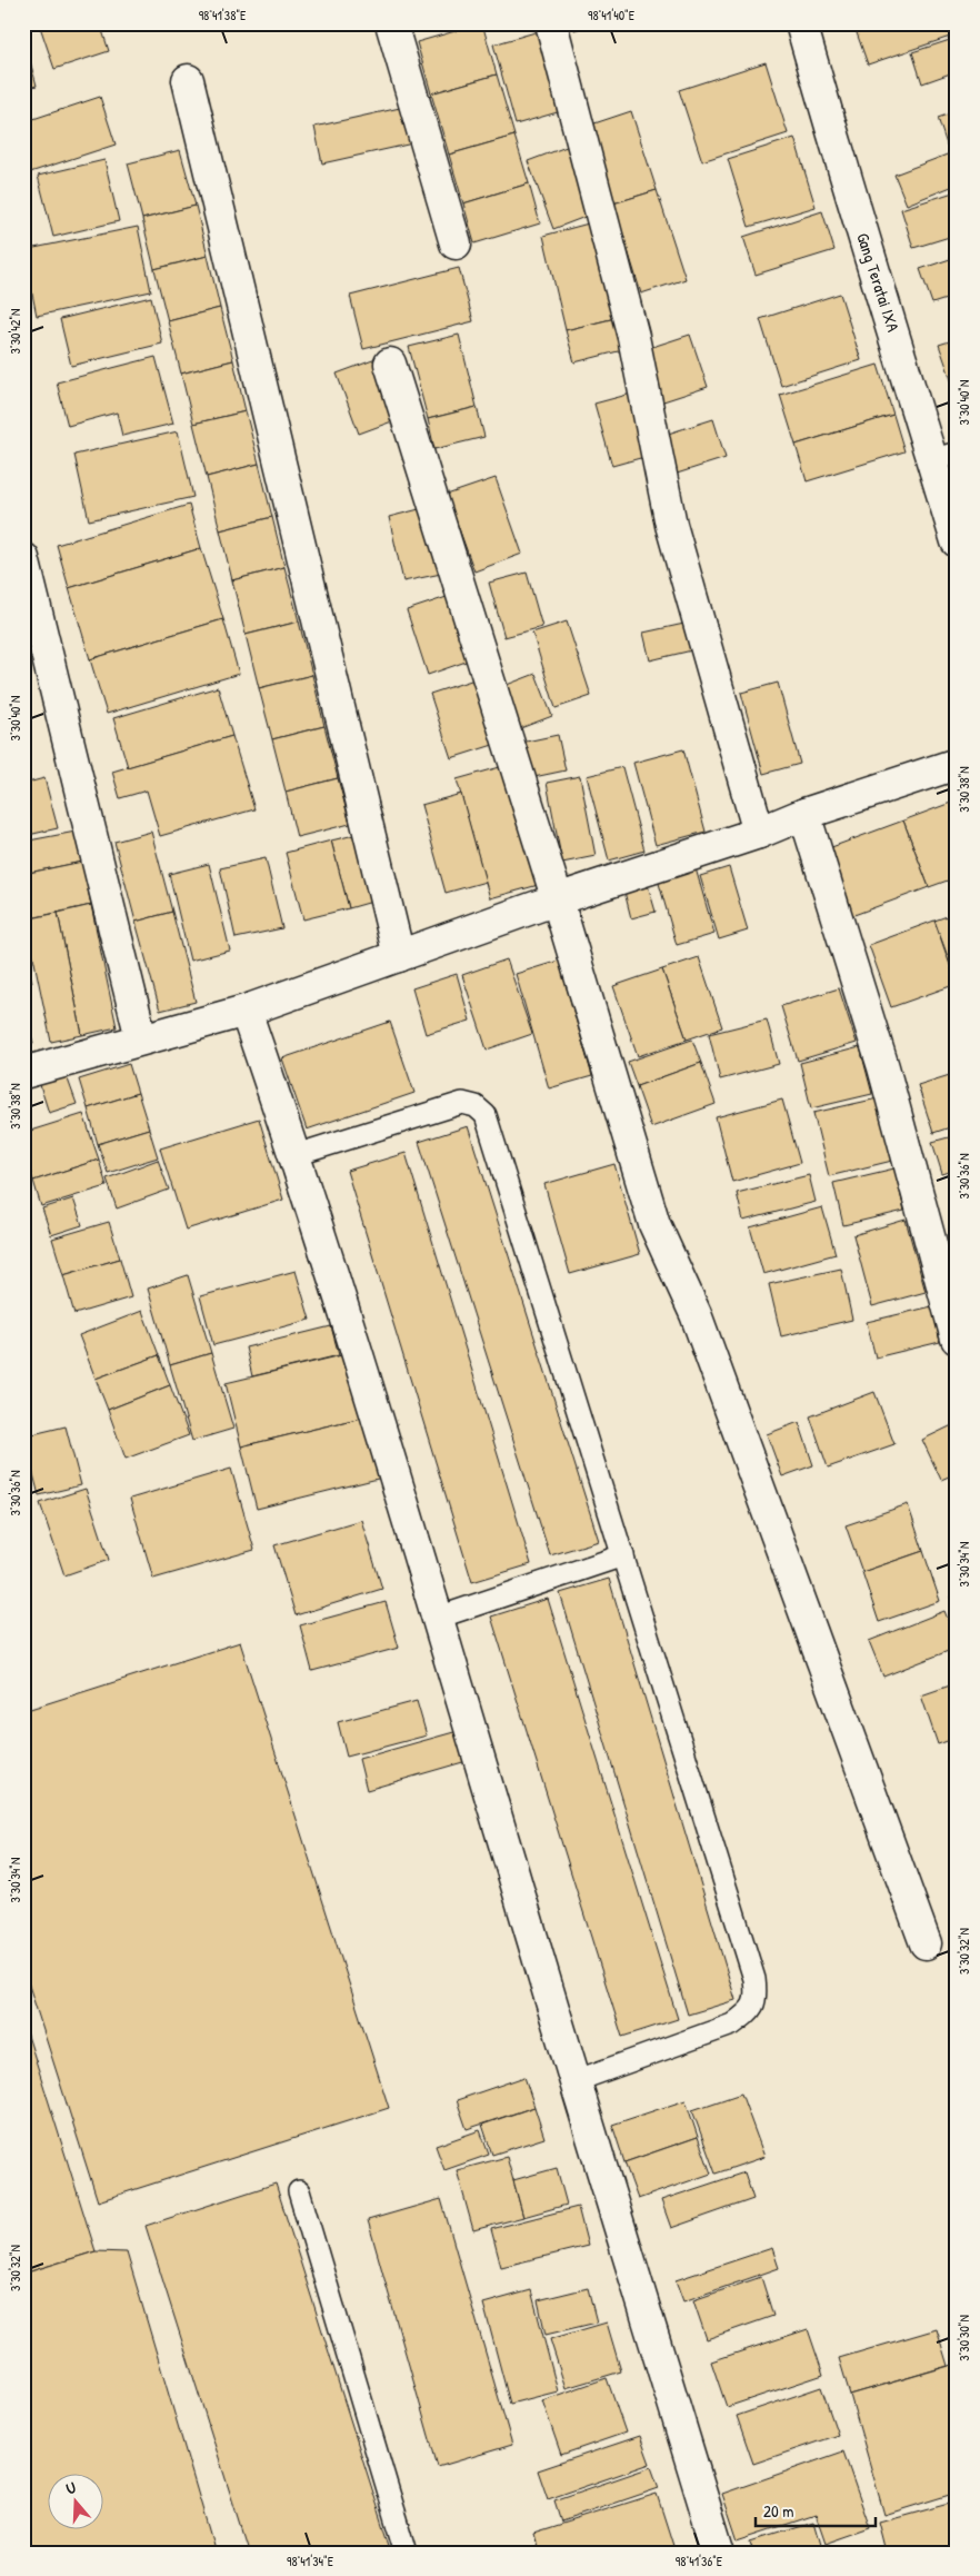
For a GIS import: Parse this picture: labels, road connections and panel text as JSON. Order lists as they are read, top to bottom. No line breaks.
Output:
{"streets":{"street":["Gang Teratai IXA"]},"scale_bar":"20 m","north":"top","coordinates":["98°41'38\"E","98°41'40\"E","3°30'42\"N","3°30'40\"N","3°30'38\"N","3°30'36\"N","3°30'34\"N","3°30'32\"N","3°30'30\"N","98°41'34\"E","98°41'36\"E"]}
